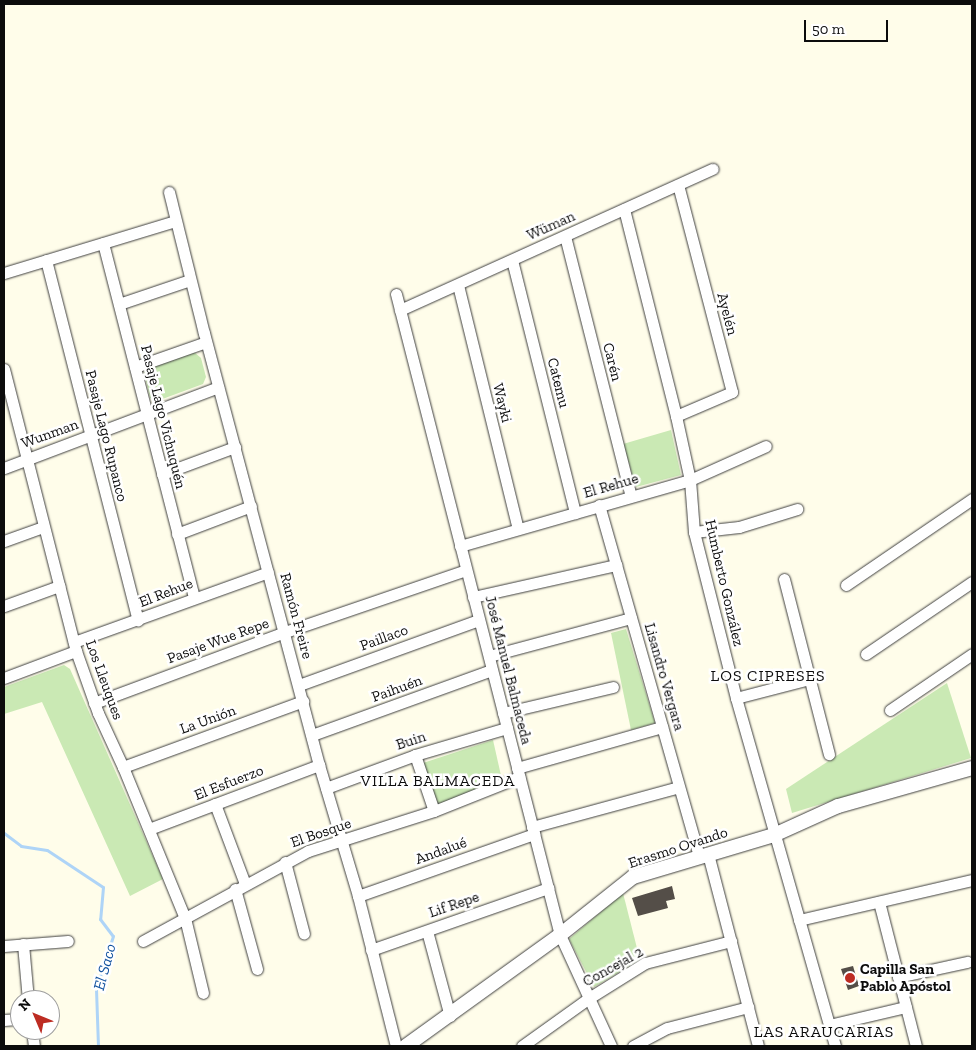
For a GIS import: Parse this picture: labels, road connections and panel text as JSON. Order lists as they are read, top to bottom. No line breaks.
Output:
{"streets":{"street":["Wüman","Ayelén","Carén","Catemu","Wayki","Pasaje Lago Vichuquén","Wunman","Pasaje Lago Rupanco","El Rehue","Humberto González","Ramón Freire","Paillaco","Pasaje Wue Repe","José Manuel Balmaceda","Lisandro Vergara","Los Lleuques","Paihuén","La Unión","Buin","El Esfuerzo","El Bosque","Erasmo Ovando","Andalué","Lif Repe","Concejal 2"]},"crossings":[["Wüman","Ayelén"],["Wüman","Carén"],["Wüman","Catemu"],["Wüman","Wayki"],["Wüman","Humberto González"],["Wüman","José Manuel Balmaceda"],["Ayelén","Humberto González"],["Carén","El Rehue"],["Catemu","El Rehue"],["Wayki","El Rehue"],["Pasaje Lago Vichuquén","Wunman"],["Pasaje Lago Vichuquén","El Rehue"],["Wunman","Pasaje Lago Rupanco"],["Wunman","Ramón Freire"],["Wunman","Los Lleuques"],["Pasaje Lago Rupanco","El Rehue"],["El Rehue","Humberto González"],["El Rehue","Ramón Freire"],["El Rehue","José Manuel Balmaceda"],["El Rehue","Lisandro Vergara"],["El Rehue","Los Lleuques"],["Humberto González","Erasmo Ovando"],["Ramón Freire","Paillaco"],["Ramón Freire","Pasaje Wue Repe"],["Ramón Freire","Paihuén"],["Ramón Freire","La Unión"],["Ramón Freire","Buin"],["Ramón Freire","El Esfuerzo"],["Ramón Freire","El Bosque"],["Ramón Freire","Andalué"],["Ramón Freire","Lif Repe"],["Paillaco","José Manuel Balmaceda"],["Pasaje Wue Repe","José Manuel Balmaceda"],["Pasaje Wue Repe","Los Lleuques"],["José Manuel Balmaceda","Paihuén"],["José Manuel Balmaceda","Buin"],["José Manuel Balmaceda","El Bosque"],["José Manuel Balmaceda","Erasmo Ovando"],["José Manuel Balmaceda","Andalué"],["José Manuel Balmaceda","Lif Repe"],["José Manuel Balmaceda","Concejal 2"],["Lisandro Vergara","El Bosque"],["Lisandro Vergara","Erasmo Ovando"],["Lisandro Vergara","Andalué"],["Lisandro Vergara","Concejal 2"],["Los Lleuques","La Unión"],["Los Lleuques","El Esfuerzo"],["Los Lleuques","El Bosque"]],"districts":["LOS CIPRESES","VILLA BALMACEDA","LAS ARAUCARIAS"],"water":["El Saco"],"places":["Capilla San Pablo Apóstol"],"scale_bar":"50 m","north":"top left"}
